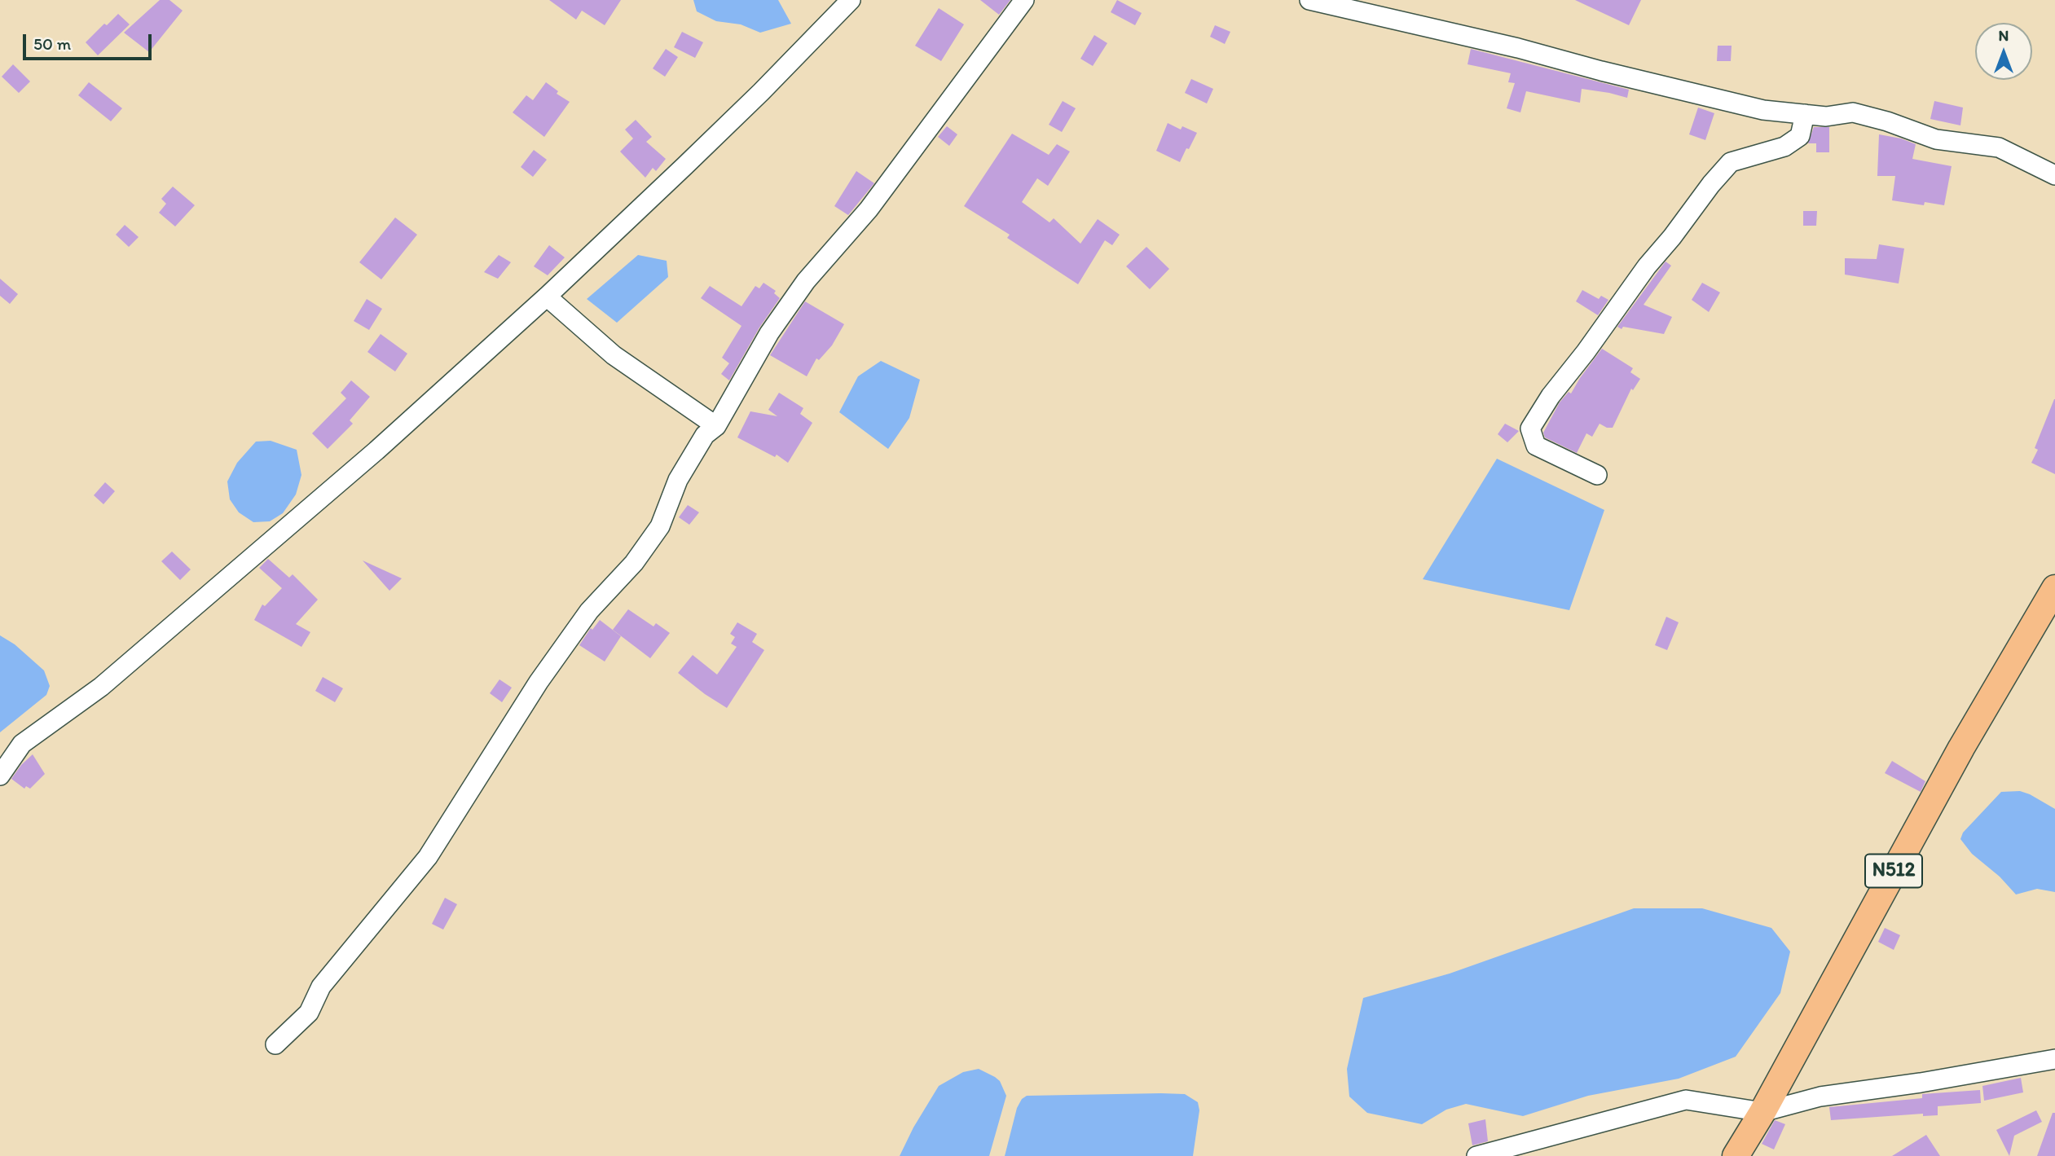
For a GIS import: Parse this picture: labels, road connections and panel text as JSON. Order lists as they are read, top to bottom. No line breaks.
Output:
{"streets":{"highway":["N512"]},"scale_bar":"50 m","north":"top"}
